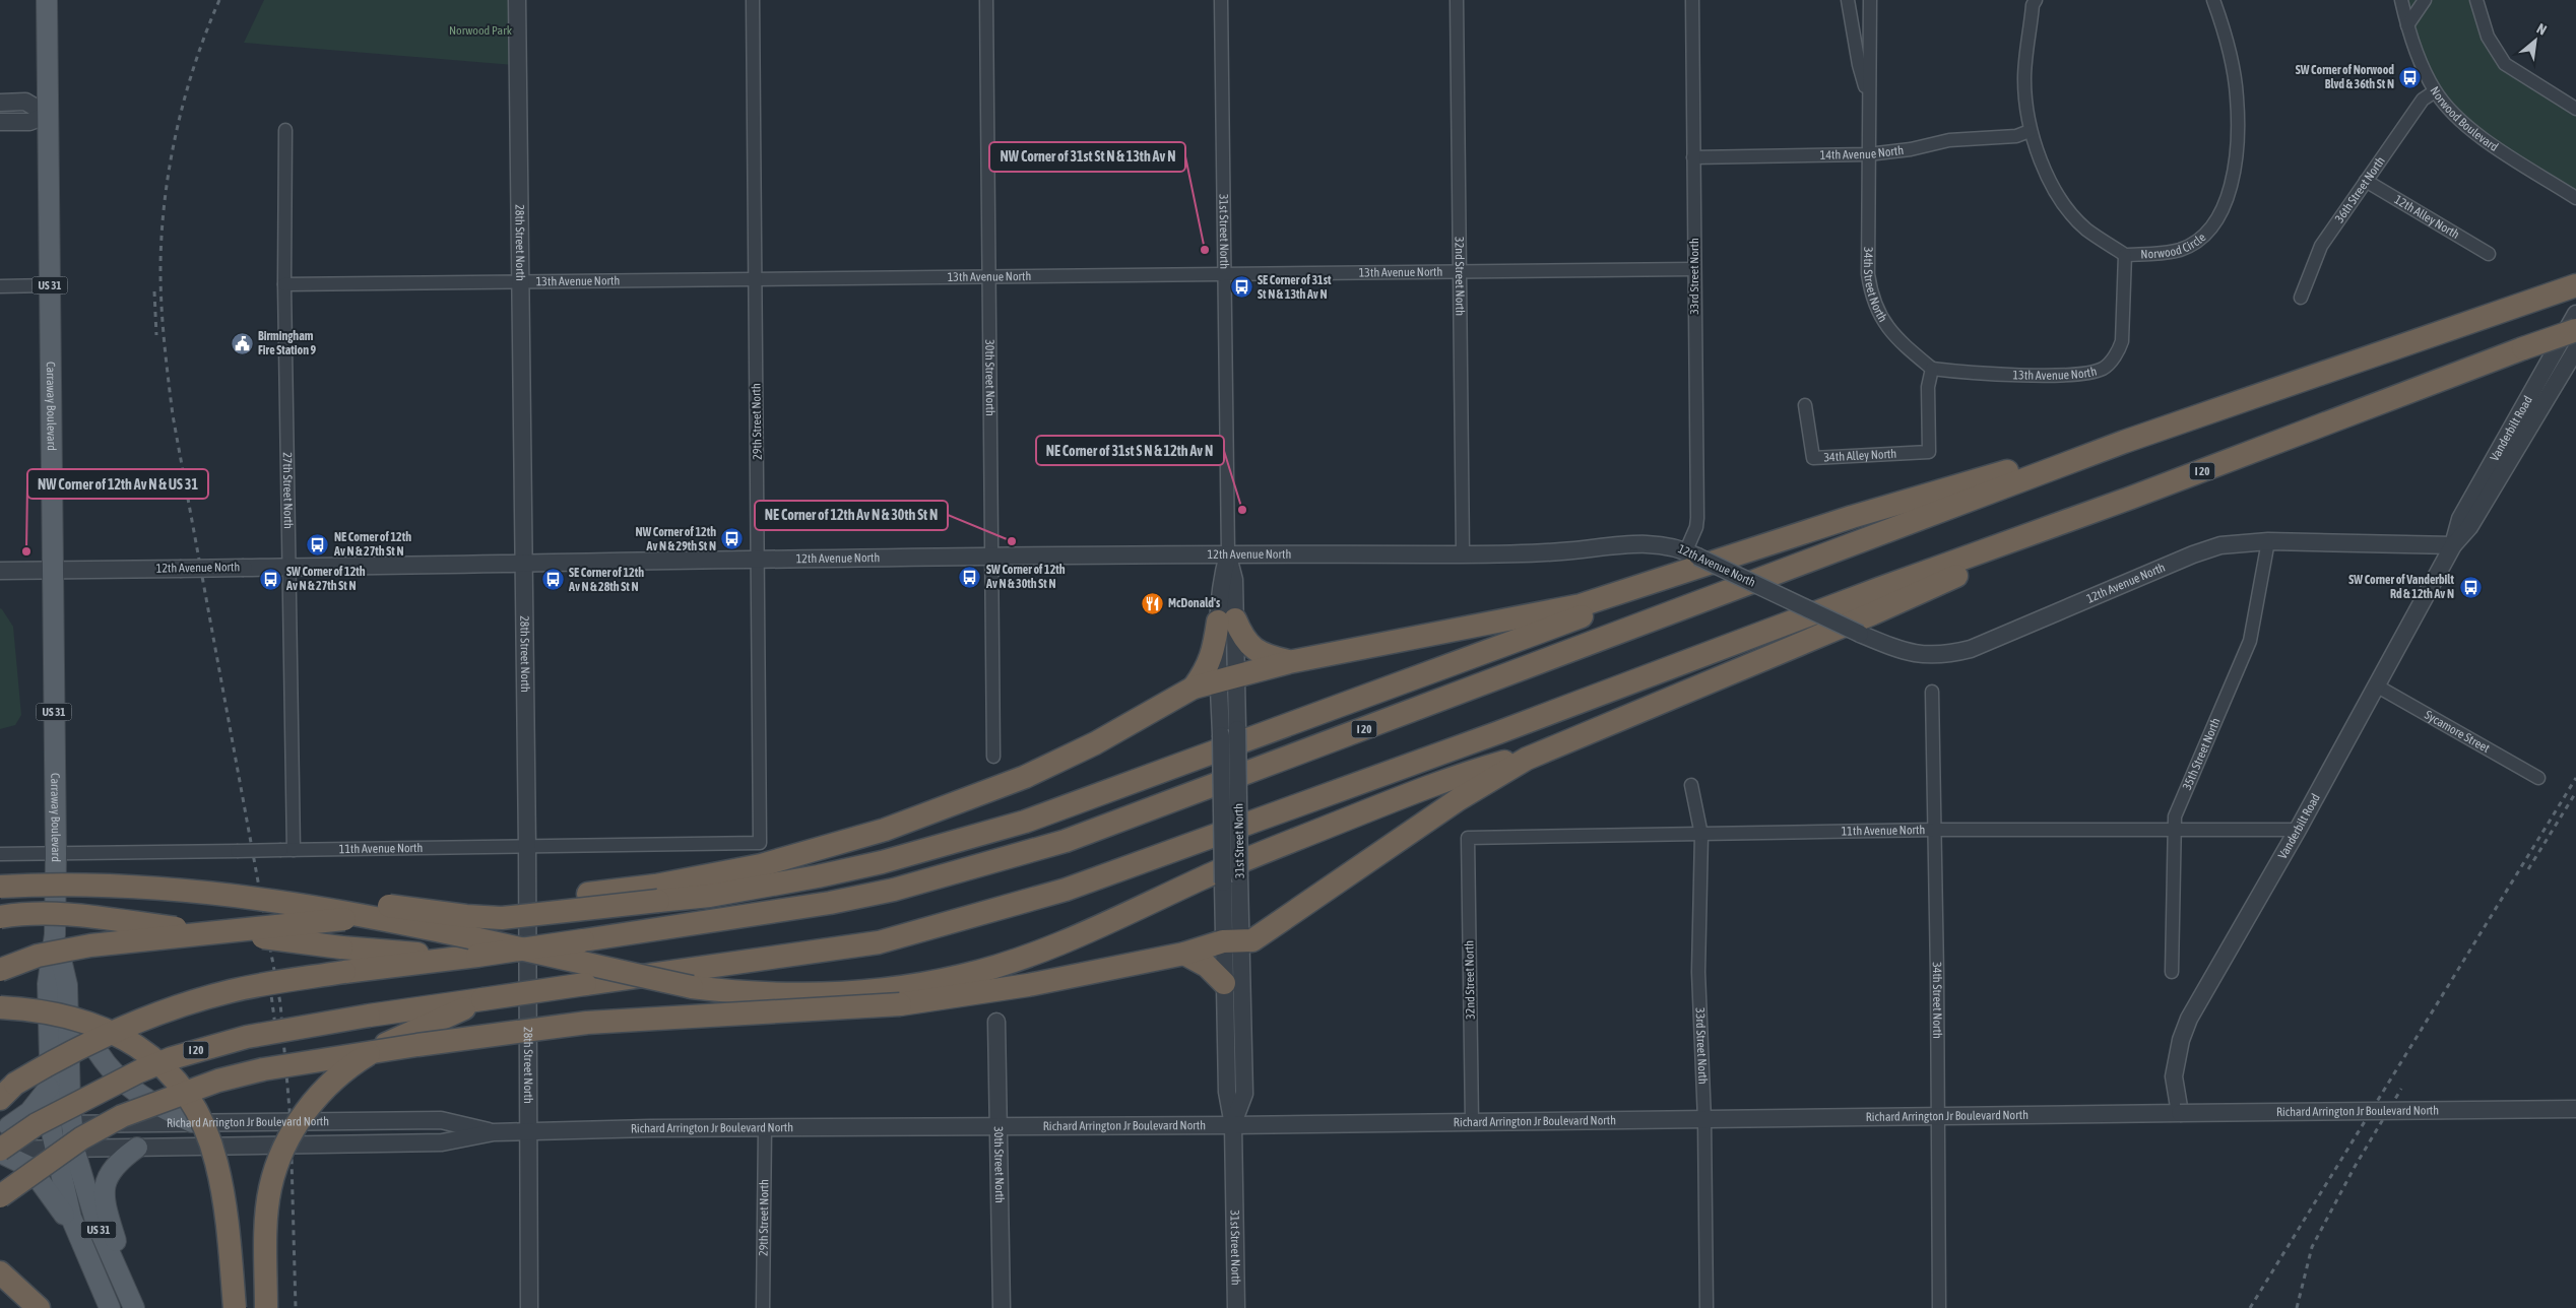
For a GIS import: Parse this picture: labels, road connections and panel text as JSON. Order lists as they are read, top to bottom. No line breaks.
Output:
{"streets":{"highway":["I 20"],"main road":["US 31","Carraway Boulevard"],"street":["Norwood Boulevard","14th Avenue North","36th Street North","12th Alley North","31st Street North","28th Street North","Norwood Circle","13th Avenue North","33rd Street North","32nd Street North","34th Street North","30th Street North","29th Street North","Vanderbilt Road","34th Alley North","27th Street North","12th Avenue North","Sycamore Street","35th Street North","11th Avenue North","Richard Arrington Jr Boulevard North"]},"crossings":[["Norwood Boulevard","36th Street North"],["14th Avenue North","Norwood Circle"],["14th Avenue North","33rd Street North"],["14th Avenue North","34th Street North"],["36th Street North","12th Alley North"],["31st Street North","13th Avenue North"],["31st Street North","12th Avenue North"],["31st Street North","Richard Arrington Jr Boulevard North"],["28th Street North","13th Avenue North"],["28th Street North","12th Avenue North"],["28th Street North","11th Avenue North"],["28th Street North","Richard Arrington Jr Boulevard North"],["Norwood Circle","13th Avenue North"],["13th Avenue North","33rd Street North"],["13th Avenue North","32nd Street North"],["13th Avenue North","34th Street North"],["13th Avenue North","30th Street North"],["13th Avenue North","29th Street North"],["13th Avenue North","34th Alley North"],["13th Avenue North","27th Street North"],["33rd Street North","12th Avenue North"],["33rd Street North","11th Avenue North"],["33rd Street North","Richard Arrington Jr Boulevard North"],["32nd Street North","12th Avenue North"],["32nd Street North","11th Avenue North"],["32nd Street North","Richard Arrington Jr Boulevard North"],["34th Street North","34th Alley North"],["34th Street North","11th Avenue North"],["34th Street North","Richard Arrington Jr Boulevard North"],["30th Street North","12th Avenue North"],["30th Street North","Richard Arrington Jr Boulevard North"],["Carraway Boulevard","12th Avenue North"],["Carraway Boulevard","11th Avenue North"],["Carraway Boulevard","Richard Arrington Jr Boulevard North"],["29th Street North","12th Avenue North"],["29th Street North","11th Avenue North"],["29th Street North","Richard Arrington Jr Boulevard North"],["Vanderbilt Road","12th Avenue North"],["Vanderbilt Road","Sycamore Street"],["Vanderbilt Road","11th Avenue North"],["Vanderbilt Road","Richard Arrington Jr Boulevard North"],["I 20","Richard Arrington Jr Boulevard North"],["27th Street North","12th Avenue North"],["27th Street North","11th Avenue North"],["12th Avenue North","35th Street North"],["35th Street North","11th Avenue North"]],"parks":["Norwood Park"],"places":{"bus stop":["SW Corner of Norwood Blvd & 36th St N","SE Corner of 31st St N & 13th Av N","NW Corner of 12th Av N & 29th St N","NE Corner of 12th Av N & 27th St N","SW Corner of 12th Av N & 30th St N","SW Corner of 12th Av N & 27th St N","SE Corner of 12th Av N & 28th St N","SW Corner of Vanderbilt Rd & 12th Av N"],"other":["NW Corner of 31st St N & 13th Av N","NE Corner of 31st S N & 12th Av N","NE Corner of 12th Av N & 30th St N","NW Corner of 12th Av N & US 31"],"public building":["Birmingham Fire Station 9"],"restaurant":["McDonald's"]},"north":"top right"}
